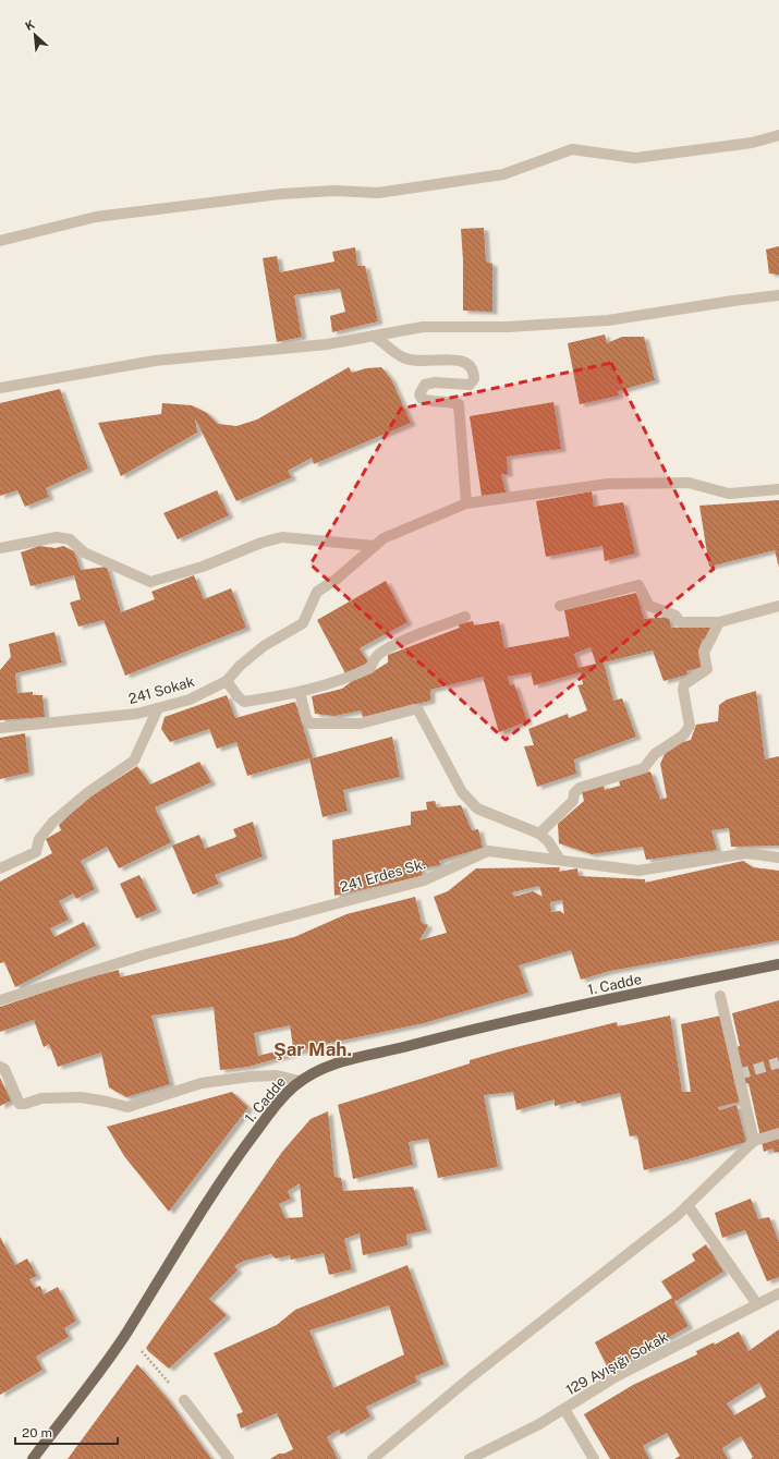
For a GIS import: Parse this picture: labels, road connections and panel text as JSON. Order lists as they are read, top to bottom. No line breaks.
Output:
{"streets":{"main road":["1. Cadde"],"street":["241 Sokak","241 Erdes Sk.","129 Ayışığı Sokak"]},"districts":["Şar Mah."],"scale_bar":"20 m","north":"top left"}
